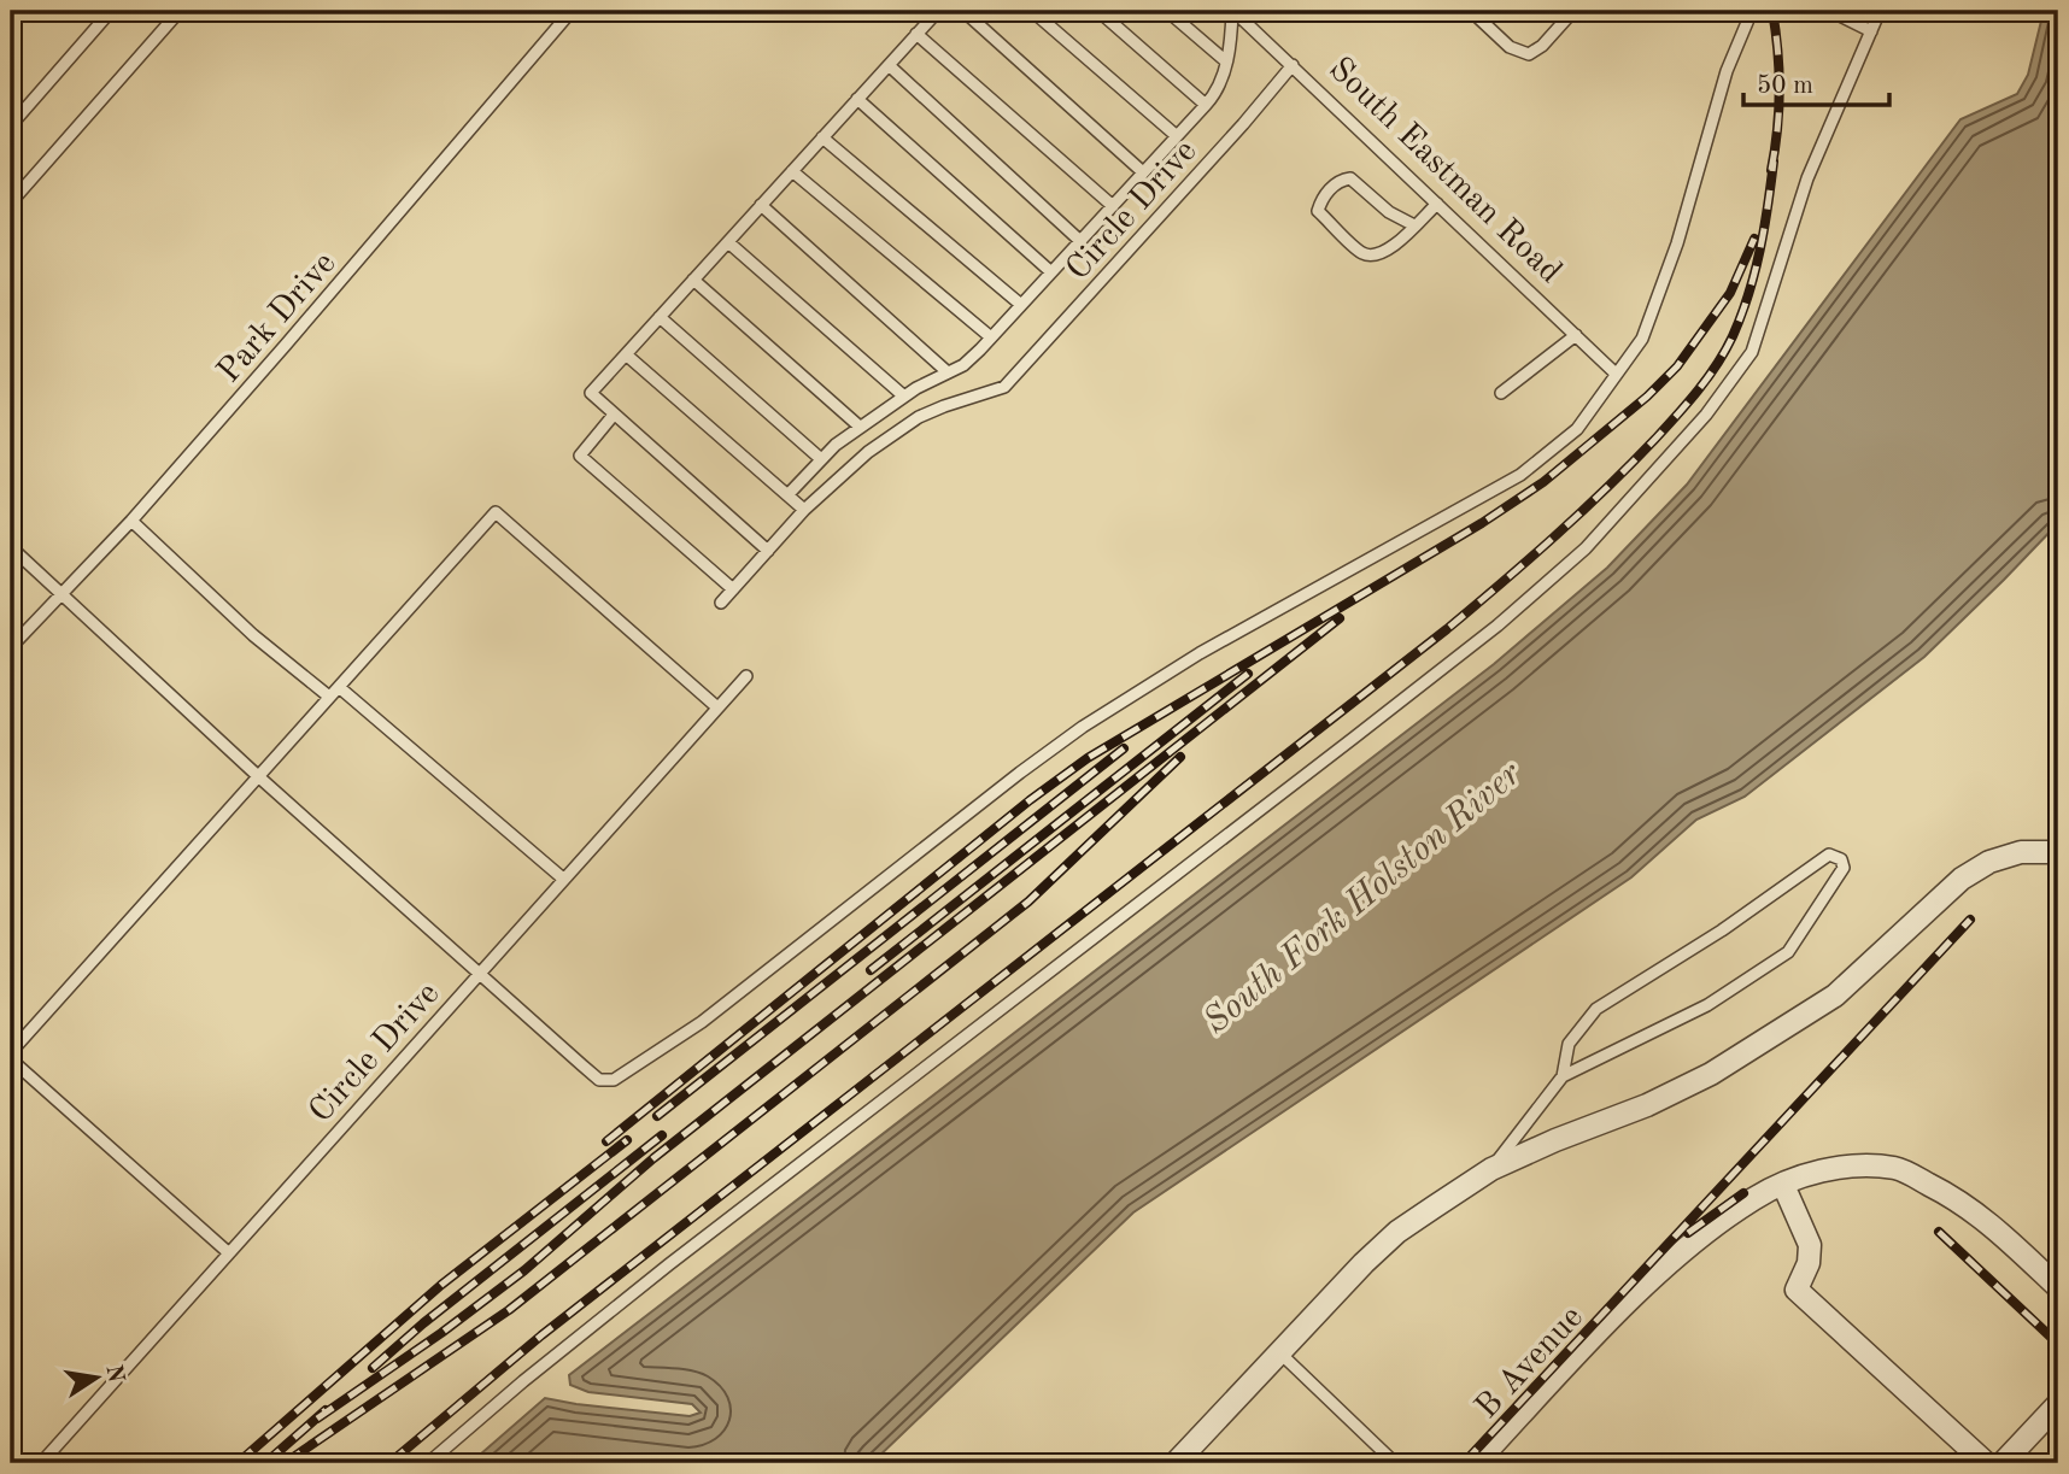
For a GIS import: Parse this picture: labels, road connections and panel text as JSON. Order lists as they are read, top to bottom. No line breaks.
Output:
{"streets":{"street":["B Avenue"],"lane":["South Eastman Road","Circle Drive","Park Drive"]},"crossings":[["South Eastman Road","Circle Drive"]],"water":["South Fork Holston River"],"scale_bar":"50 m","north":"right"}
